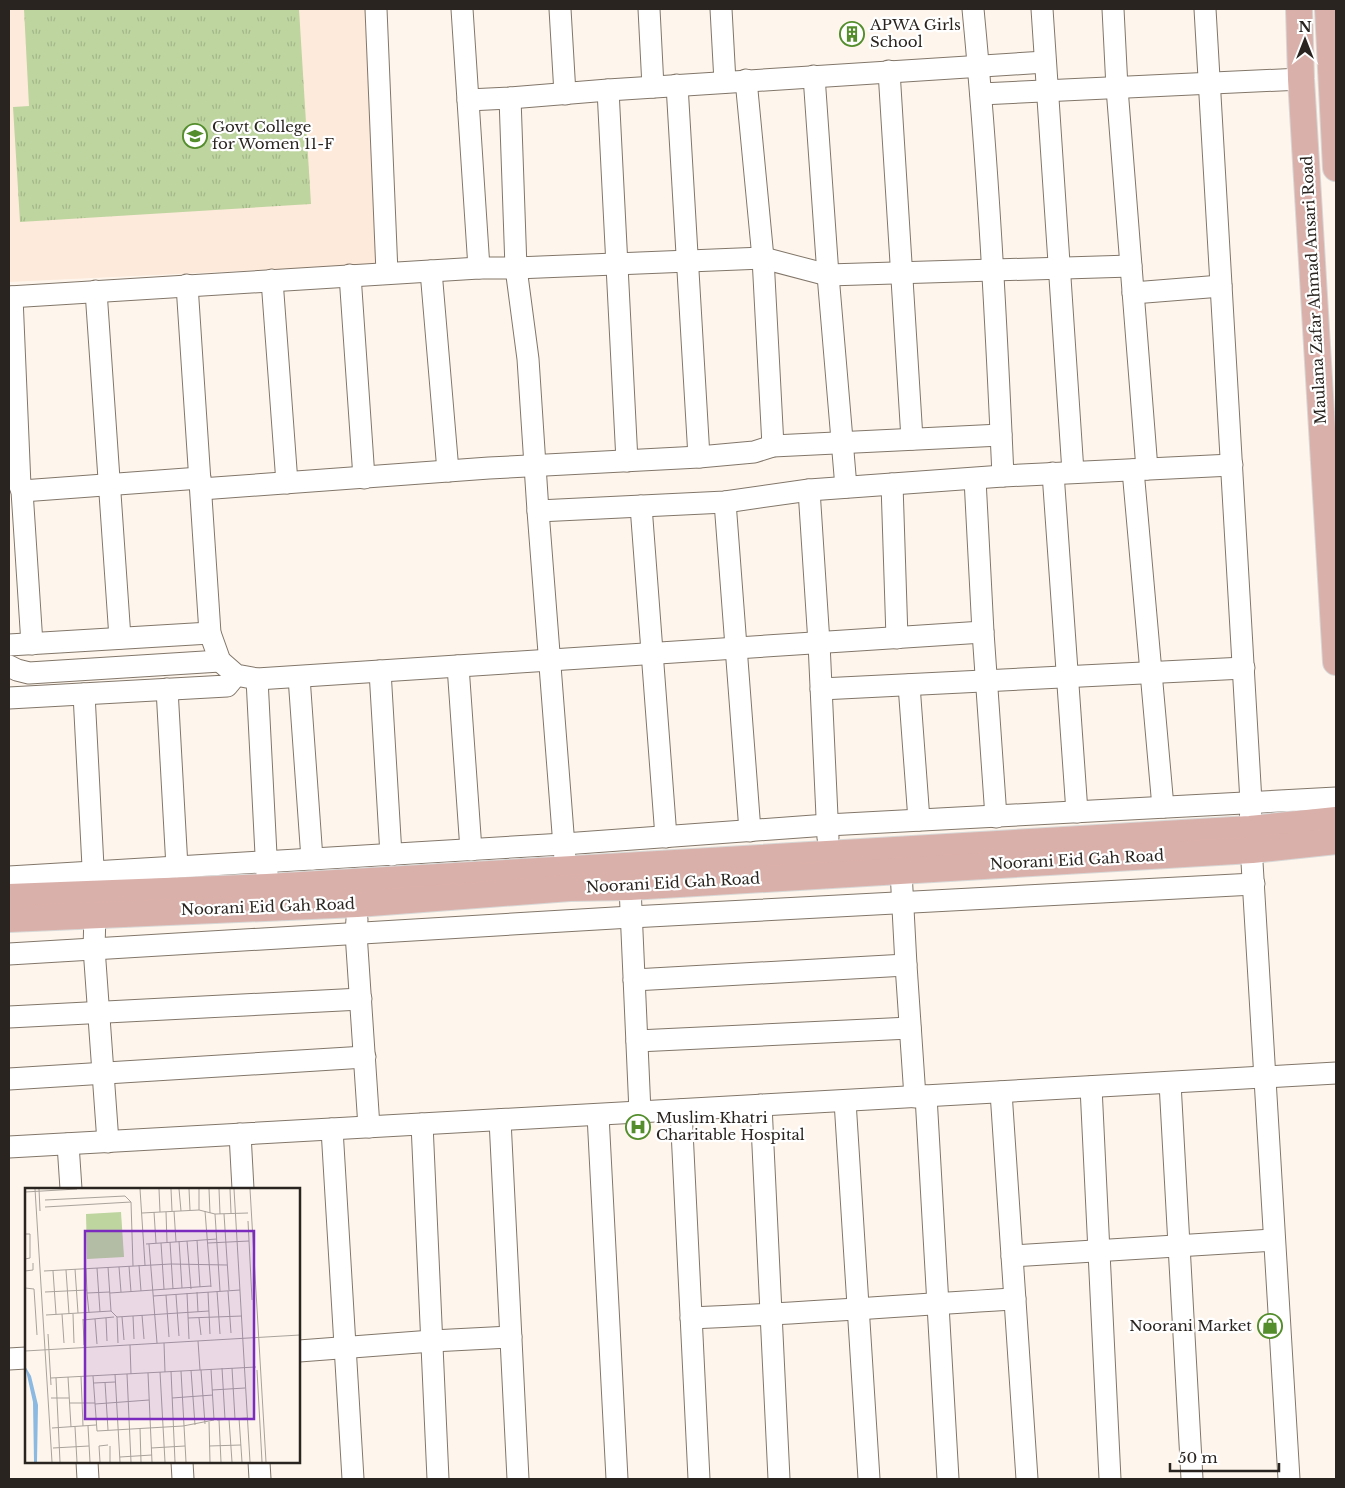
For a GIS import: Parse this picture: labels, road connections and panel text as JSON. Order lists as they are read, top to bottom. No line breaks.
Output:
{"streets":{"main road":["Maulana Zafar Ahmad Ansari Road","Noorani Eid Gah Road"]},"places":{"building":["APWA Girls School"],"school or university":["Govt College for Women 11-F"],"hospital":["Muslim Khatri Charitable Hospital"],"shop":["Noorani Market"]},"scale_bar":"50 m","north":"top"}
